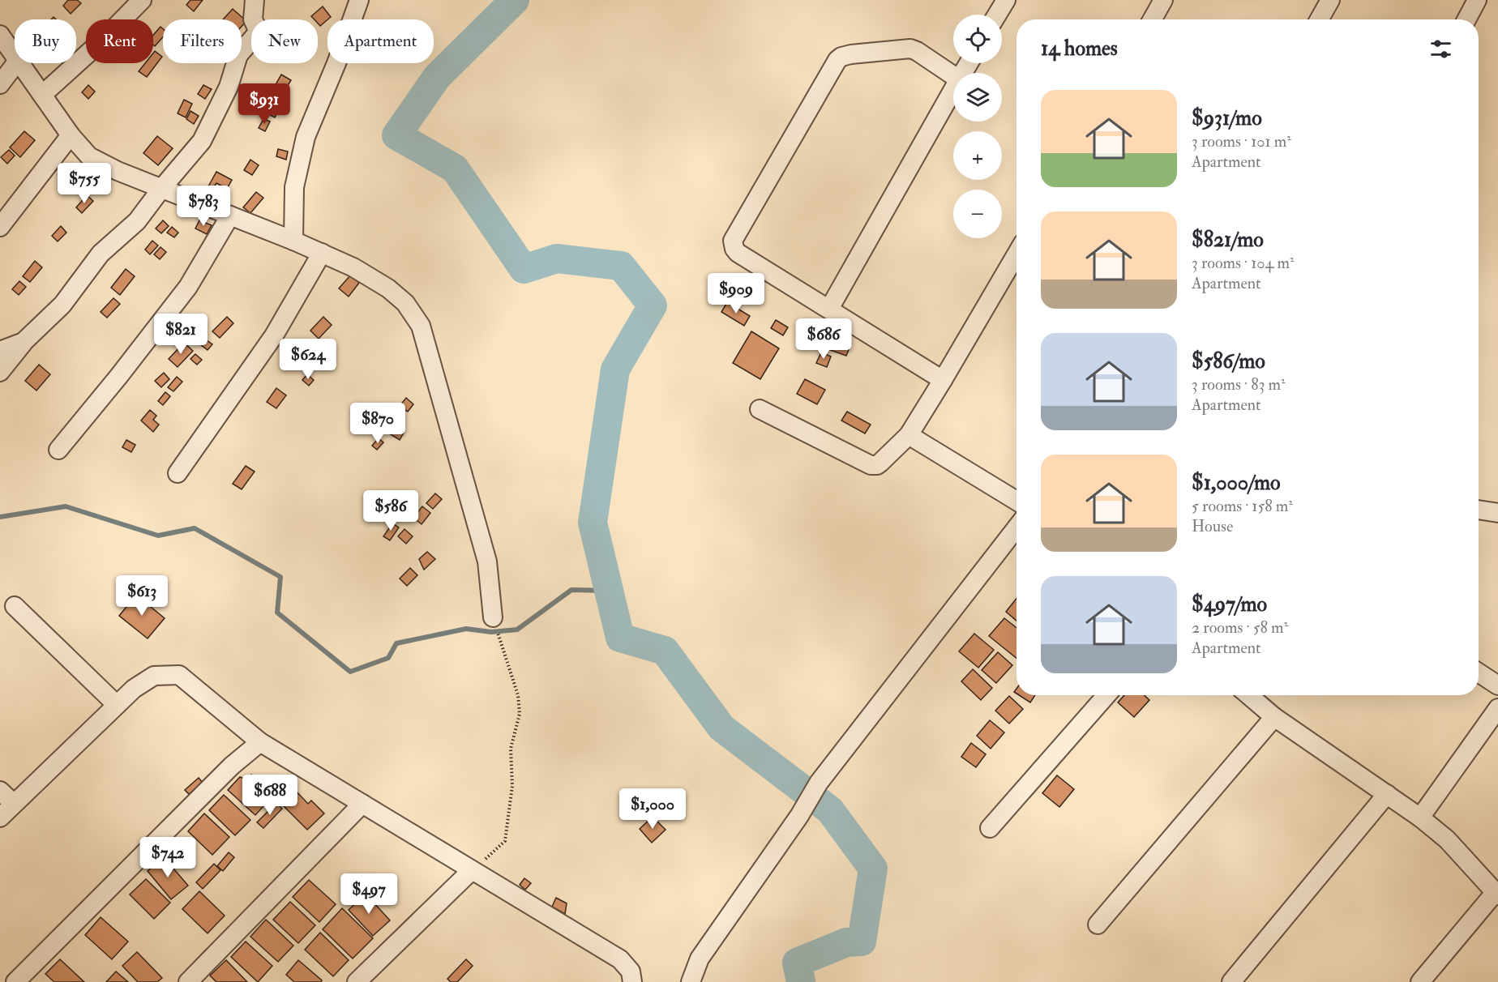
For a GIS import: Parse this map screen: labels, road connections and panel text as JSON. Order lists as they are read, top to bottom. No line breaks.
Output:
{"page":{"map_buttons":["+","−"],"chip":["Buy","Rent","Filters","New","Apartment"],"heading":"14 homes","list":[{"name":"$931/mo","note":"3 rooms · 101 m² · Apartment"},{"name":"$821/mo","note":"3 rooms · 104 m² · Apartment"},{"name":"$586/mo","note":"3 rooms · 83 m² · Apartment"},{"name":"$1,000/mo","note":"5 rooms · 158 m² · House"},{"name":"$497/mo","note":"2 rooms · 58 m² · Apartment"}],"price":["$931","$755","$783","$909","$821","$686","$624","$870","$586","$613","$688","$1,000","$742","$497"]}}
